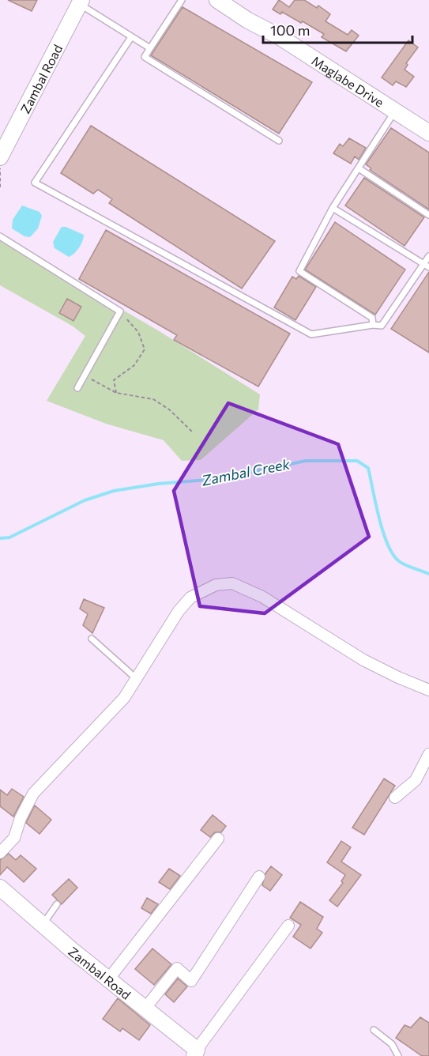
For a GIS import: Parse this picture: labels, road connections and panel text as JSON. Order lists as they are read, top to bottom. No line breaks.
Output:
{"streets":{"street":["Zambal Road","Maglabe Drive"]},"water":["Zambal Creek"],"scale_bar":"100 m"}
